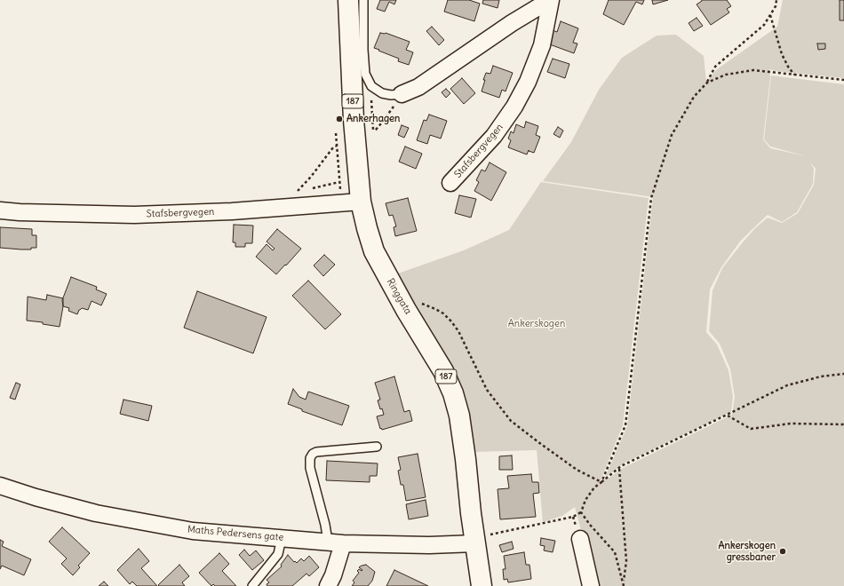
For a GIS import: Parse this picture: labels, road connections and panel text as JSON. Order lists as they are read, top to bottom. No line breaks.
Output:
{"streets":{"main road":["187","Ringgata"],"street":["Stafsbergvegen","Maths Pedersens gate"]},"crossings":[["Stafsbergvegen","Ringgata"],["Ringgata","Maths Pedersens gate"]],"parks":["Ankerskogen"],"places":["Ankerhagen","Ankerskogen gressbaner"]}
